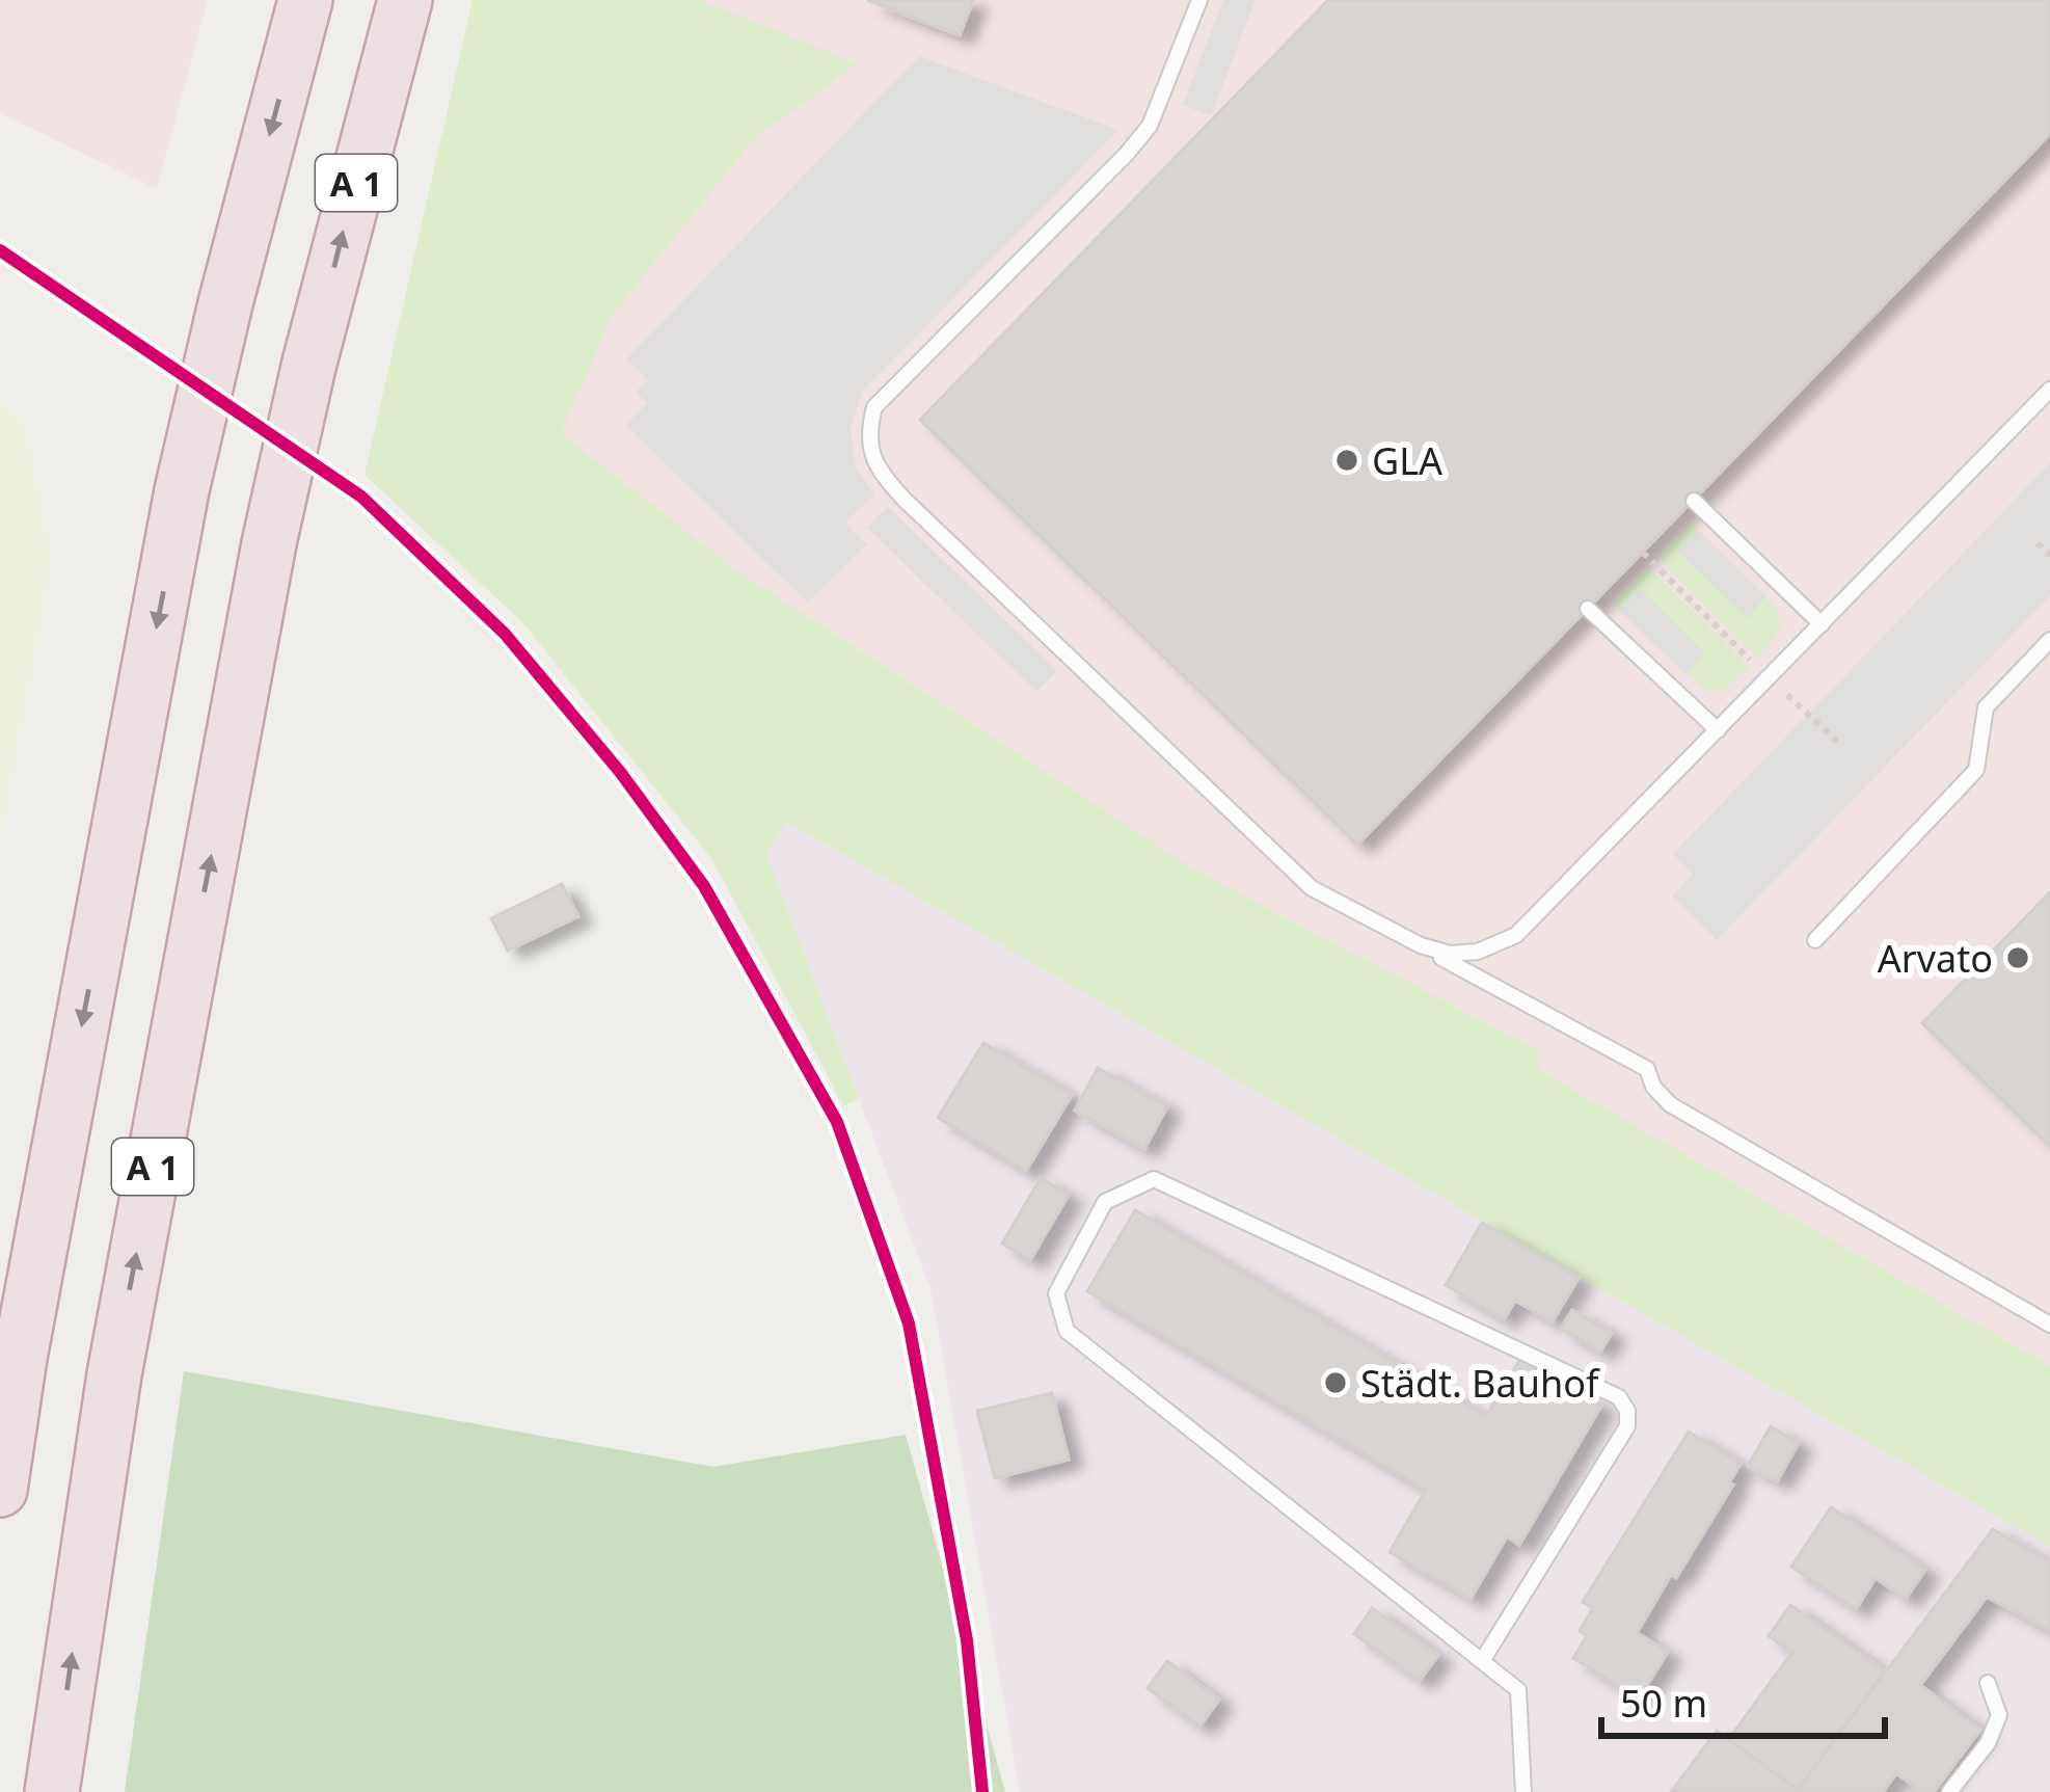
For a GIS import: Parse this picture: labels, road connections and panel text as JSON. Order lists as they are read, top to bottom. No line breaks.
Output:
{"streets":{"highway":["A 1"]},"places":["GLA","Arvato","Städt. Bauhof"],"scale_bar":"50 m"}
